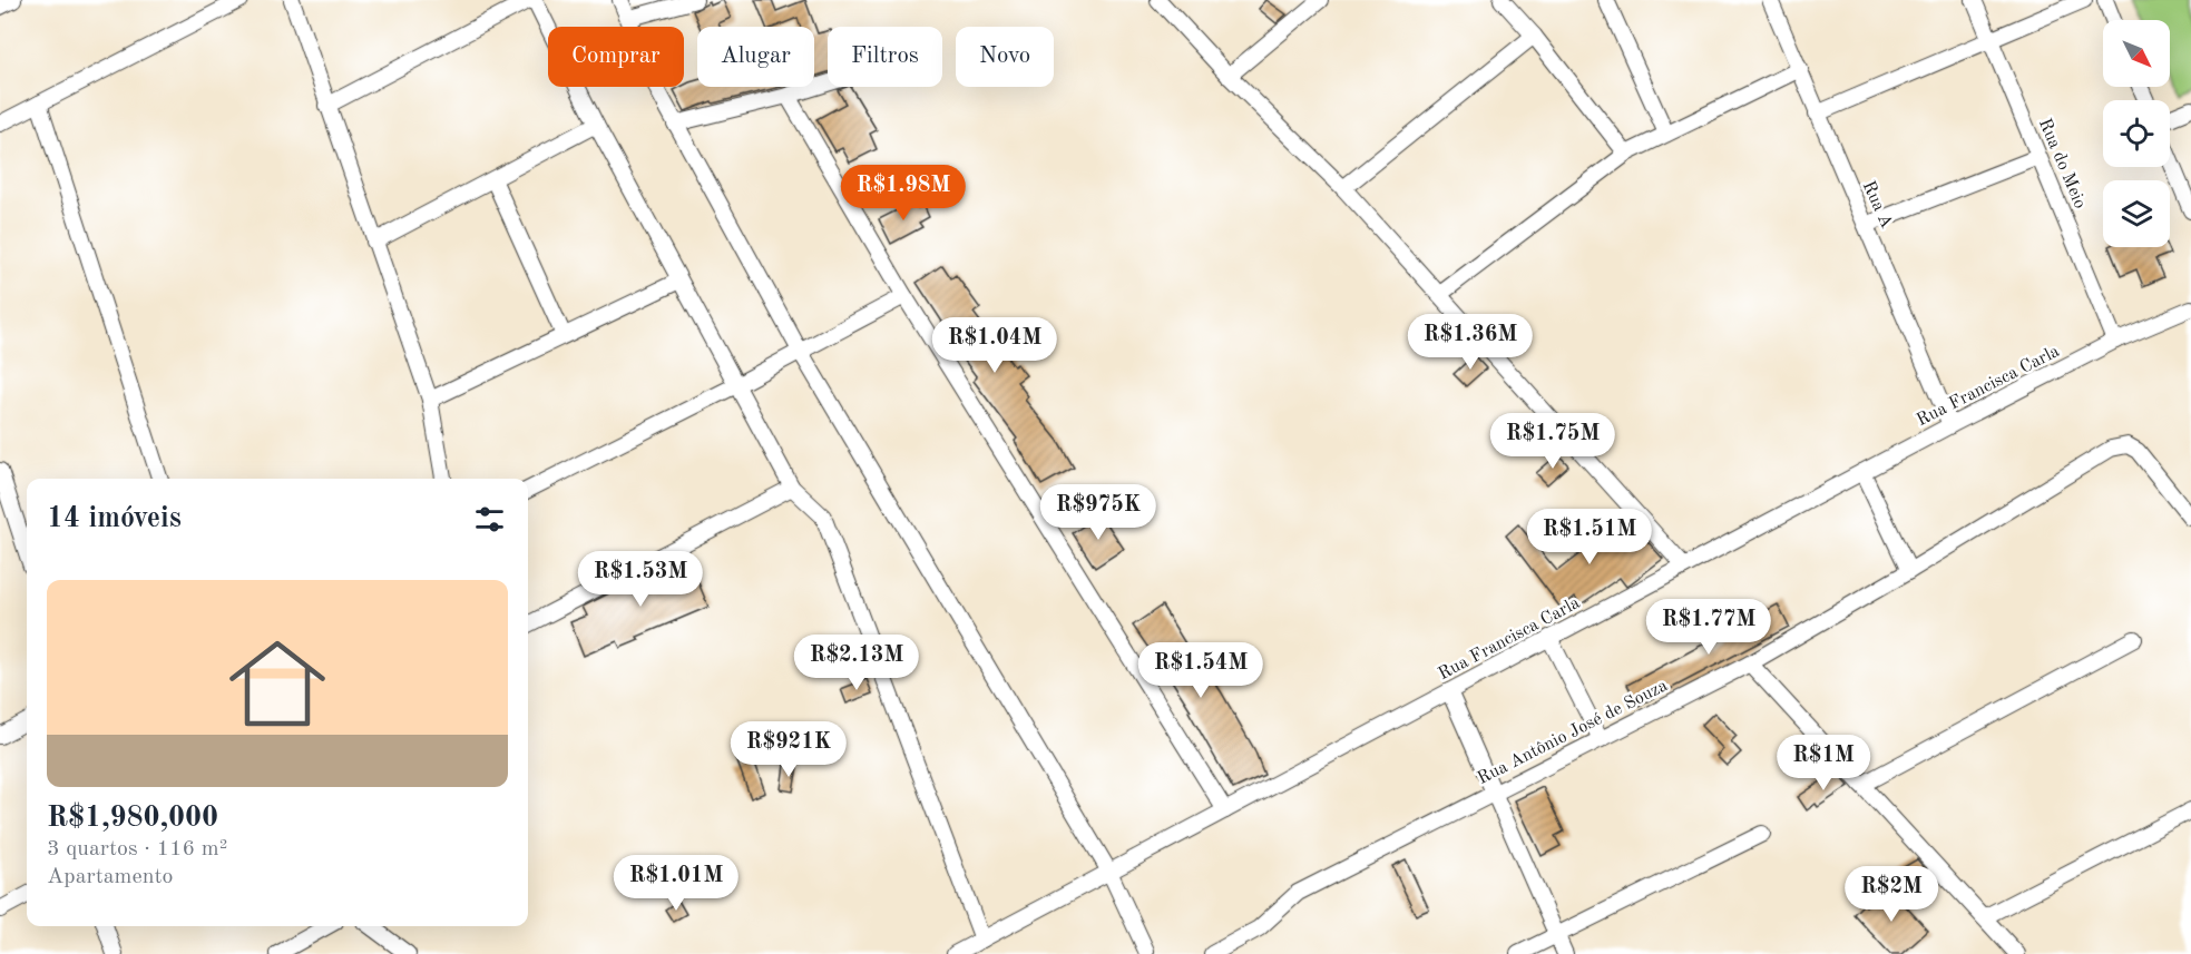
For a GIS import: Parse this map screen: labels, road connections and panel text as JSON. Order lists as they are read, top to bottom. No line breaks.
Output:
{"streets":{"street":["Rua do Meio","Rua A","Rua Francisca Carla","Rua Antônio José de Souza"]},"crossings":[["Rua do Meio","Rua Francisca Carla"],["Rua A","Rua Francisca Carla"]],"north":"bottom right","page":{"chip":["Comprar","Alugar","Filtros","Novo"],"price":["R$1.98M","R$1.36M","R$1.04M","R$1.75M","R$975K","R$1.51M","R$1.53M","R$1.77M","R$2.13M","R$1.54M","R$921K","R$1M","R$1.01M","R$2M"],"heading":"14 imóveis","list":[{"name":"R$1,980,000","note":"3 quartos · 116 m² · Apartamento"}]}}
